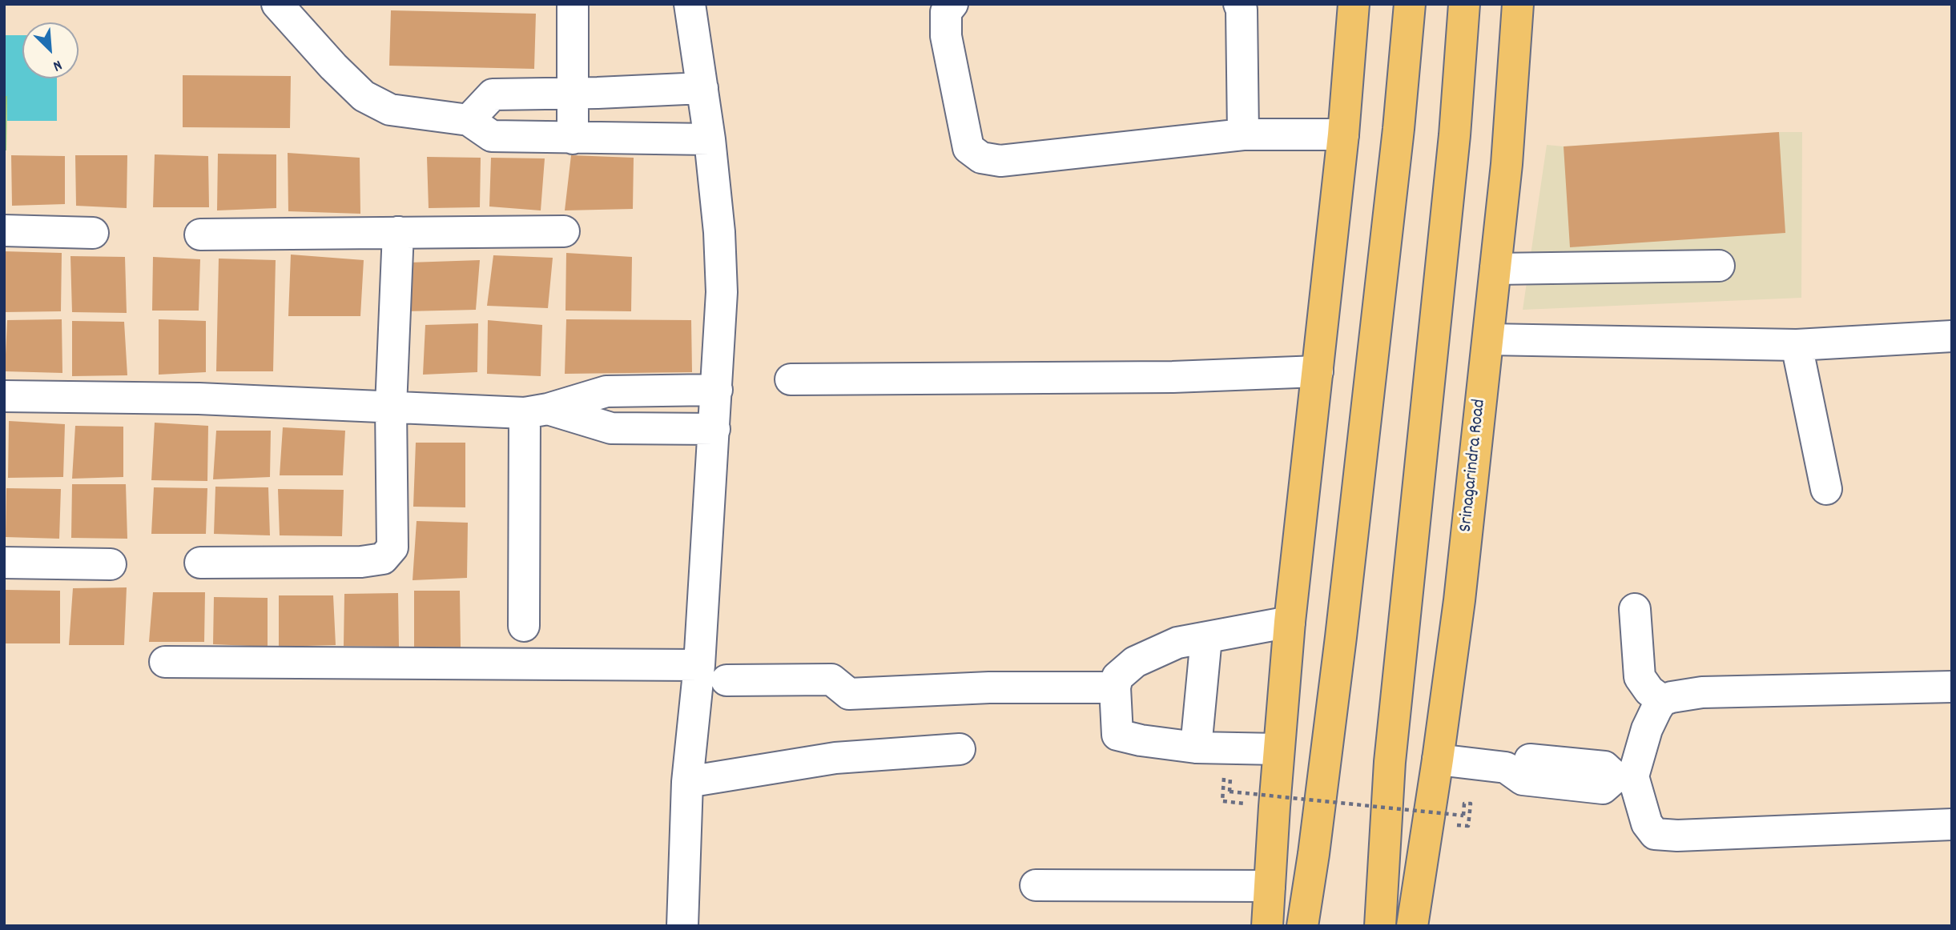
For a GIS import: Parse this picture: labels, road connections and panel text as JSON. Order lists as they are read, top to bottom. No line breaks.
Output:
{"streets":{"main road":["Srinagarindra Road"]},"north":"bottom right"}
